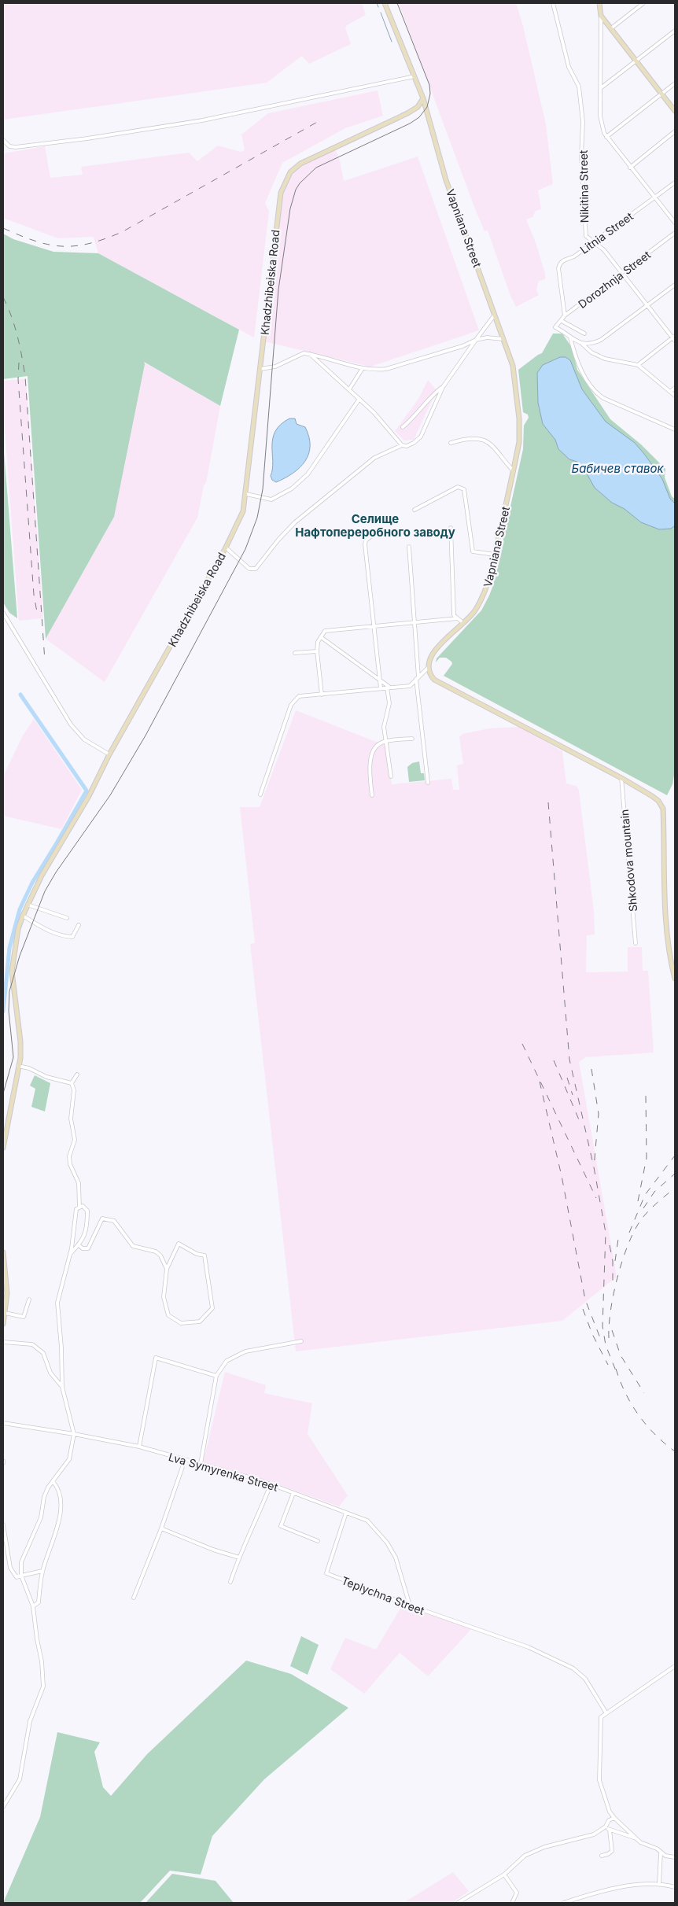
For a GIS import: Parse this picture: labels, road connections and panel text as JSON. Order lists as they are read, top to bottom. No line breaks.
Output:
{"streets":{"street":["Nikitina Street","Vapniana Street","Litnia Street","Dorozhnja Street","Khadzhibeiska Road","Shkodova mountain","Lva Symyrenka Street","Teplychna Street"]},"crossings":[["Nikitina Street","Litnia Street"],["Nikitina Street","Dorozhnja Street"],["Vapniana Street","Khadzhibeiska Road"],["Litnia Street","Dorozhnja Street"],["Lva Symyrenka Street","Teplychna Street"]],"districts":["Селище Нафтопереробного заводу"],"water":["Бабичев ставок"]}
